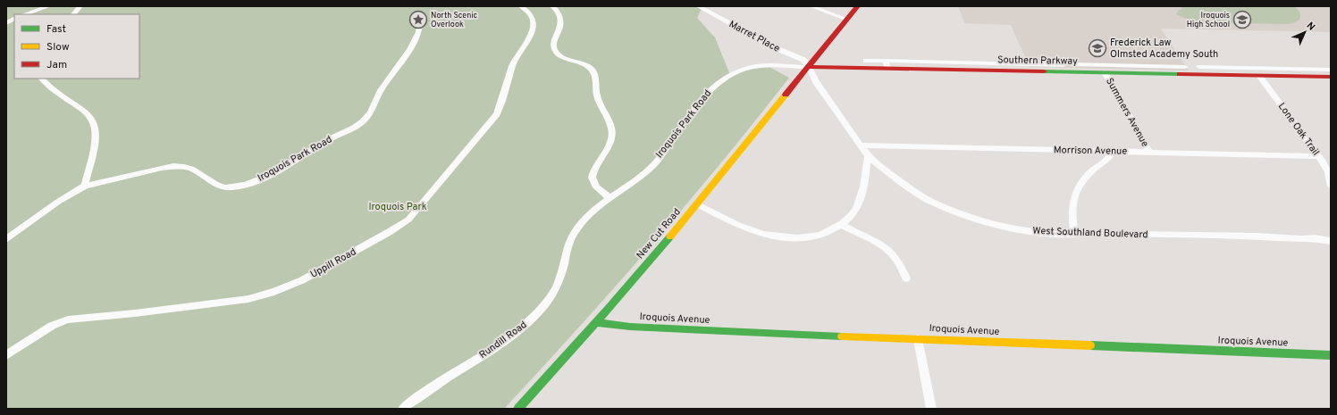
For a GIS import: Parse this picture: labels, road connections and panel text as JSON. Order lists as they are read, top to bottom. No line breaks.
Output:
{"streets":{"main road":["Southern Parkway","New Cut Road","Iroquois Avenue"],"street":["Marret Place","Summers Avenue","Iroquois Park Road","Lone Oak Trail","Morrison Avenue","West Southland Boulevard","Uppill Road","Rundill Road"]},"crossings":[["Marret Place","Southern Parkway"],["Marret Place","Iroquois Park Road"],["Marret Place","West Southland Boulevard"],["Marret Place","New Cut Road"],["Southern Parkway","Summers Avenue"],["Southern Parkway","Iroquois Park Road"],["Southern Parkway","Lone Oak Trail"],["Southern Parkway","West Southland Boulevard"],["Southern Parkway","New Cut Road"],["Summers Avenue","Morrison Avenue"],["Iroquois Park Road","West Southland Boulevard"],["Iroquois Park Road","New Cut Road"],["Iroquois Park Road","Rundill Road"],["Lone Oak Trail","Morrison Avenue"],["Morrison Avenue","West Southland Boulevard"],["West Southland Boulevard","New Cut Road"],["New Cut Road","Iroquois Avenue"]],"parks":["Iroquois Park"],"places":{"place":["North Scenic Overlook"],"school or university":["Iroquois High School","Frederick Law Olmsted Academy South"]},"legend":["Fast","Slow","Jam"],"north":"top right"}
